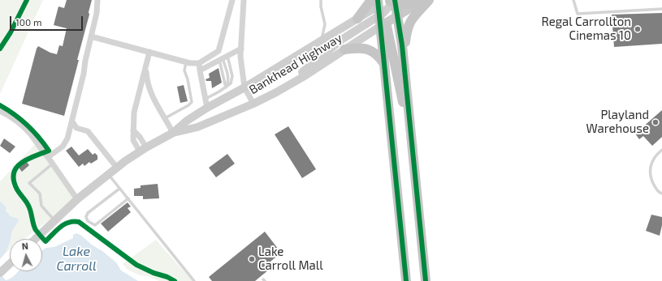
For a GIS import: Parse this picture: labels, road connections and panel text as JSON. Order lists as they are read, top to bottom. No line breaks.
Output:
{"streets":{"main road":["Bankhead Highway"]},"water":["Lake Carroll"],"places":["Regal Carrollton Cinemas 10","Playland Warehouse","Lake Carroll Mall"],"scale_bar":"100 m","north":"top"}
